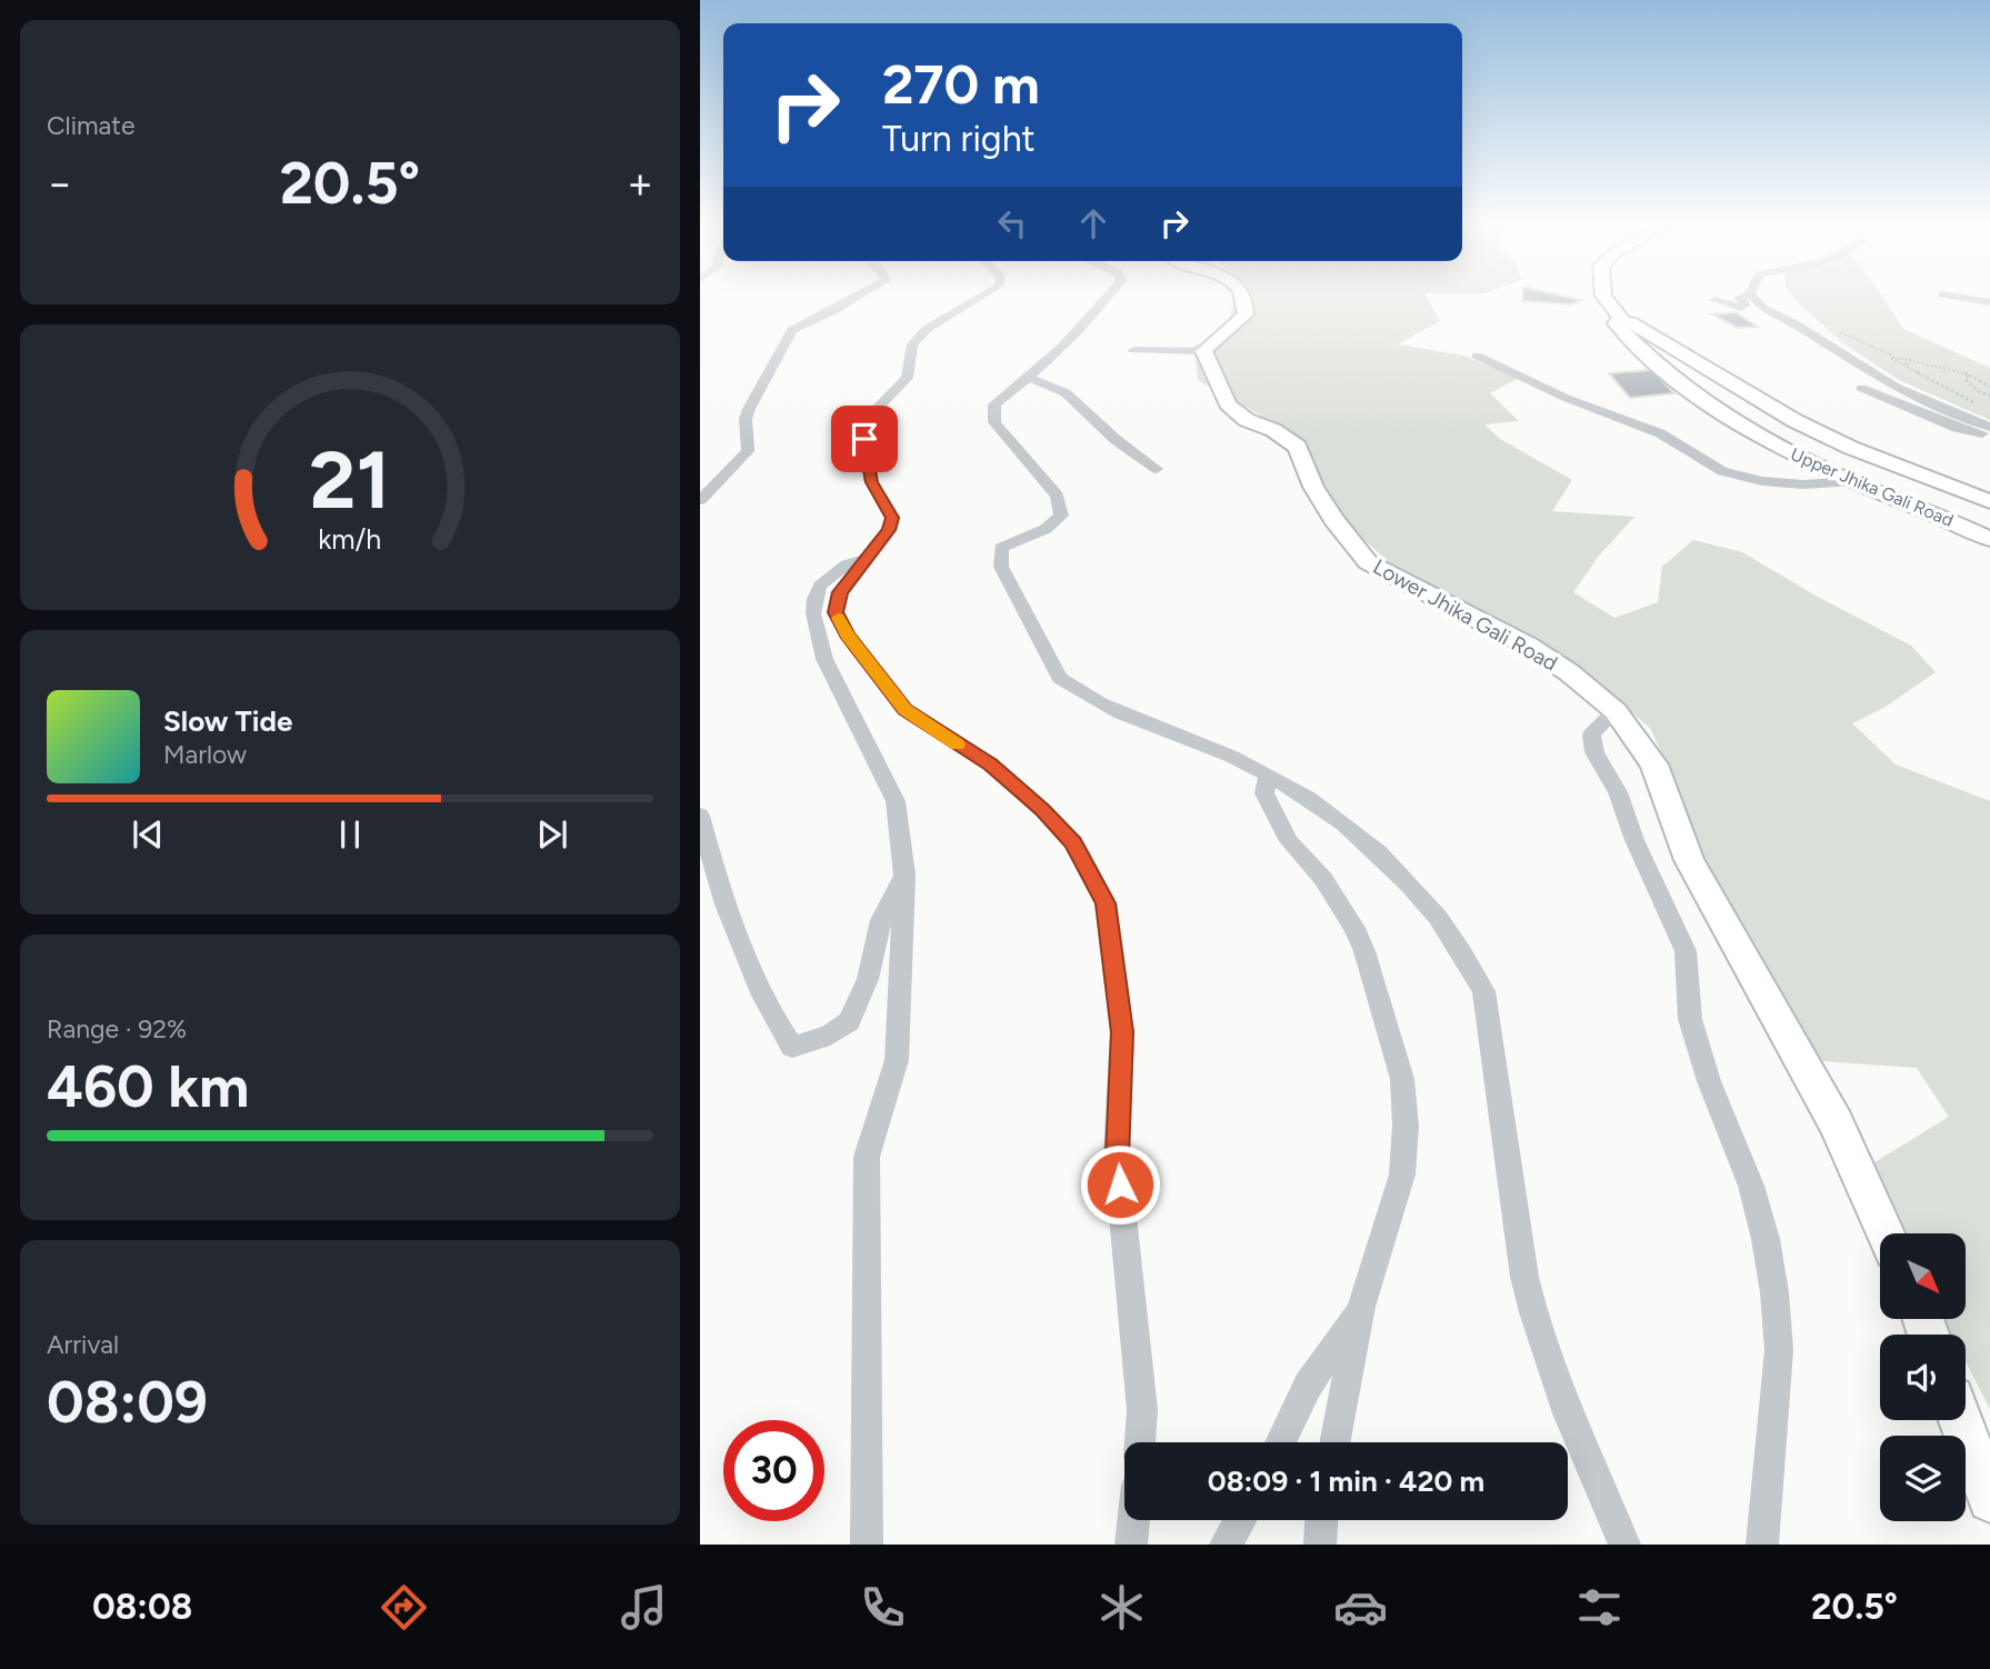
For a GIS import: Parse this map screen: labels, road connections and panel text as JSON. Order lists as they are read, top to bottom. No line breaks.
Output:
{"streets":{"main road":["Upper Jhika Gali Road","Lower Jhika Gali Road"]},"north":"bottom right","page":{"tile":["Climate",["Range · 92%","460 km"],["Arrival","08:09"]],"turn":["270 m","Turn right"],"heat":["−","20.5°","+"],"song":["Slow Tide","Marlow"],"limit":"30","trip":"08:09 · 1 min · 420 m","tabs":["08:08","20.5°"],"gauge":["21","km/h"]}}
